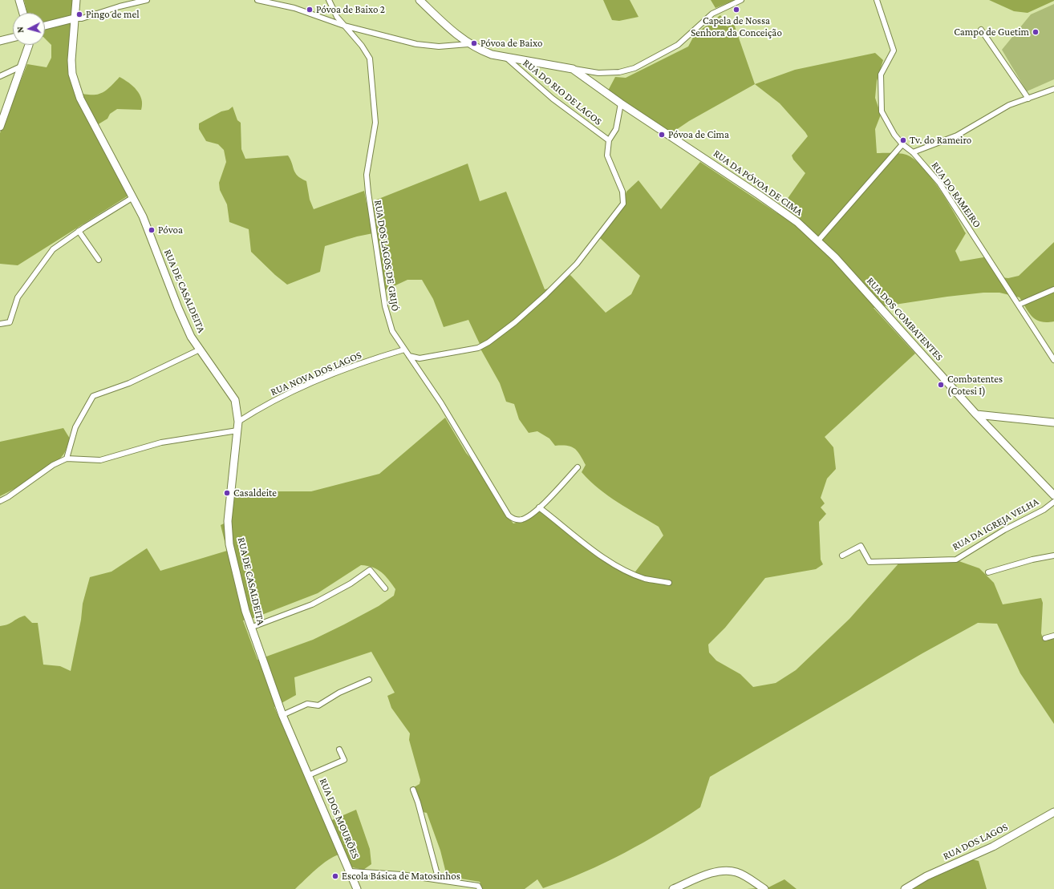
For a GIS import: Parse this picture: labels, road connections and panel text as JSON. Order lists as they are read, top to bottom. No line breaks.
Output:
{"streets":{"street":["RUA DO RIO DE LAGOS","RUA DA PÓVOA DE CIMA","RUA DO RAMEIRO","RUA DOS LAGOS DE GRIJÓ","RUA DE CASALDEITA","RUA DOS COMBATENTES","RUA NOVA DOS LAGOS","RUA DA IGREJA VELHA","RUA DOS MOURÕES","RUA DOS LAGOS"]},"crossings":[["RUA DO RIO DE LAGOS","RUA DA PÓVOA DE CIMA"],["RUA DO RIO DE LAGOS","RUA DOS LAGOS DE GRIJÓ"],["RUA DA PÓVOA DE CIMA","RUA DOS COMBATENTES"],["RUA DOS LAGOS DE GRIJÓ","RUA NOVA DOS LAGOS"],["RUA DE CASALDEITA","RUA NOVA DOS LAGOS"],["RUA DE CASALDEITA","RUA DOS MOURÕES"]],"places":["Póvoa de Baixo 2","Capela de Nossa Senhora da Conceição","Pingo de mel","Campo de Guetim","Póvoa de Baixo","Póvoa de Cima","Tv. do Rameiro","Póvoa","Combatentes (Cotesi I)","Casaldeite","Escola Básica de Matosinhos"],"north":"left"}
